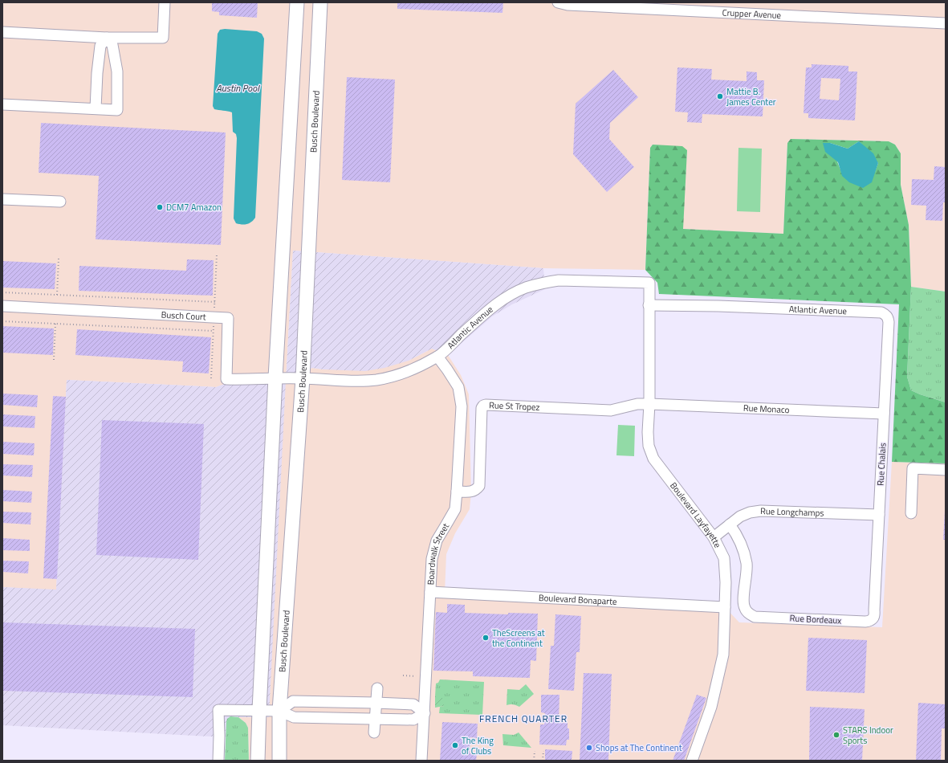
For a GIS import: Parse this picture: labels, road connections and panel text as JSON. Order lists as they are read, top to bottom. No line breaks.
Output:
{"streets":{"main road":["Busch Boulevard"],"street":["Crupper Avenue","Atlantic Avenue","Busch Court","Rue St Tropez","Rue Monaco","Rue Chalais","Rue Longchamps","Boulevard Layfayette","Boardwalk Street","Boulevard Bonaparte","Rue Bordeaux"]},"crossings":[["Busch Boulevard","Atlantic Avenue"],["Busch Boulevard","Busch Court"],["Atlantic Avenue","Busch Court"],["Atlantic Avenue","Rue Monaco"],["Atlantic Avenue","Rue Chalais"],["Atlantic Avenue","Boulevard Layfayette"],["Atlantic Avenue","Boardwalk Street"],["Rue St Tropez","Rue Monaco"],["Rue St Tropez","Boulevard Layfayette"],["Rue St Tropez","Boardwalk Street"],["Rue Monaco","Rue Chalais"],["Rue Monaco","Boulevard Layfayette"],["Rue Chalais","Rue Longchamps"],["Rue Chalais","Rue Bordeaux"],["Rue Longchamps","Boulevard Layfayette"],["Rue Longchamps","Rue Bordeaux"],["Boulevard Layfayette","Boulevard Bonaparte"],["Boardwalk Street","Boulevard Bonaparte"]],"districts":["FRENCH QUARTER"],"water":["Austin Pool"],"places":["Mattie B. James Center","DCM7 Amazon","TheScreens at the Continent","STARS Indoor Sports","The King of Clubs","Shops at The Continent"]}
